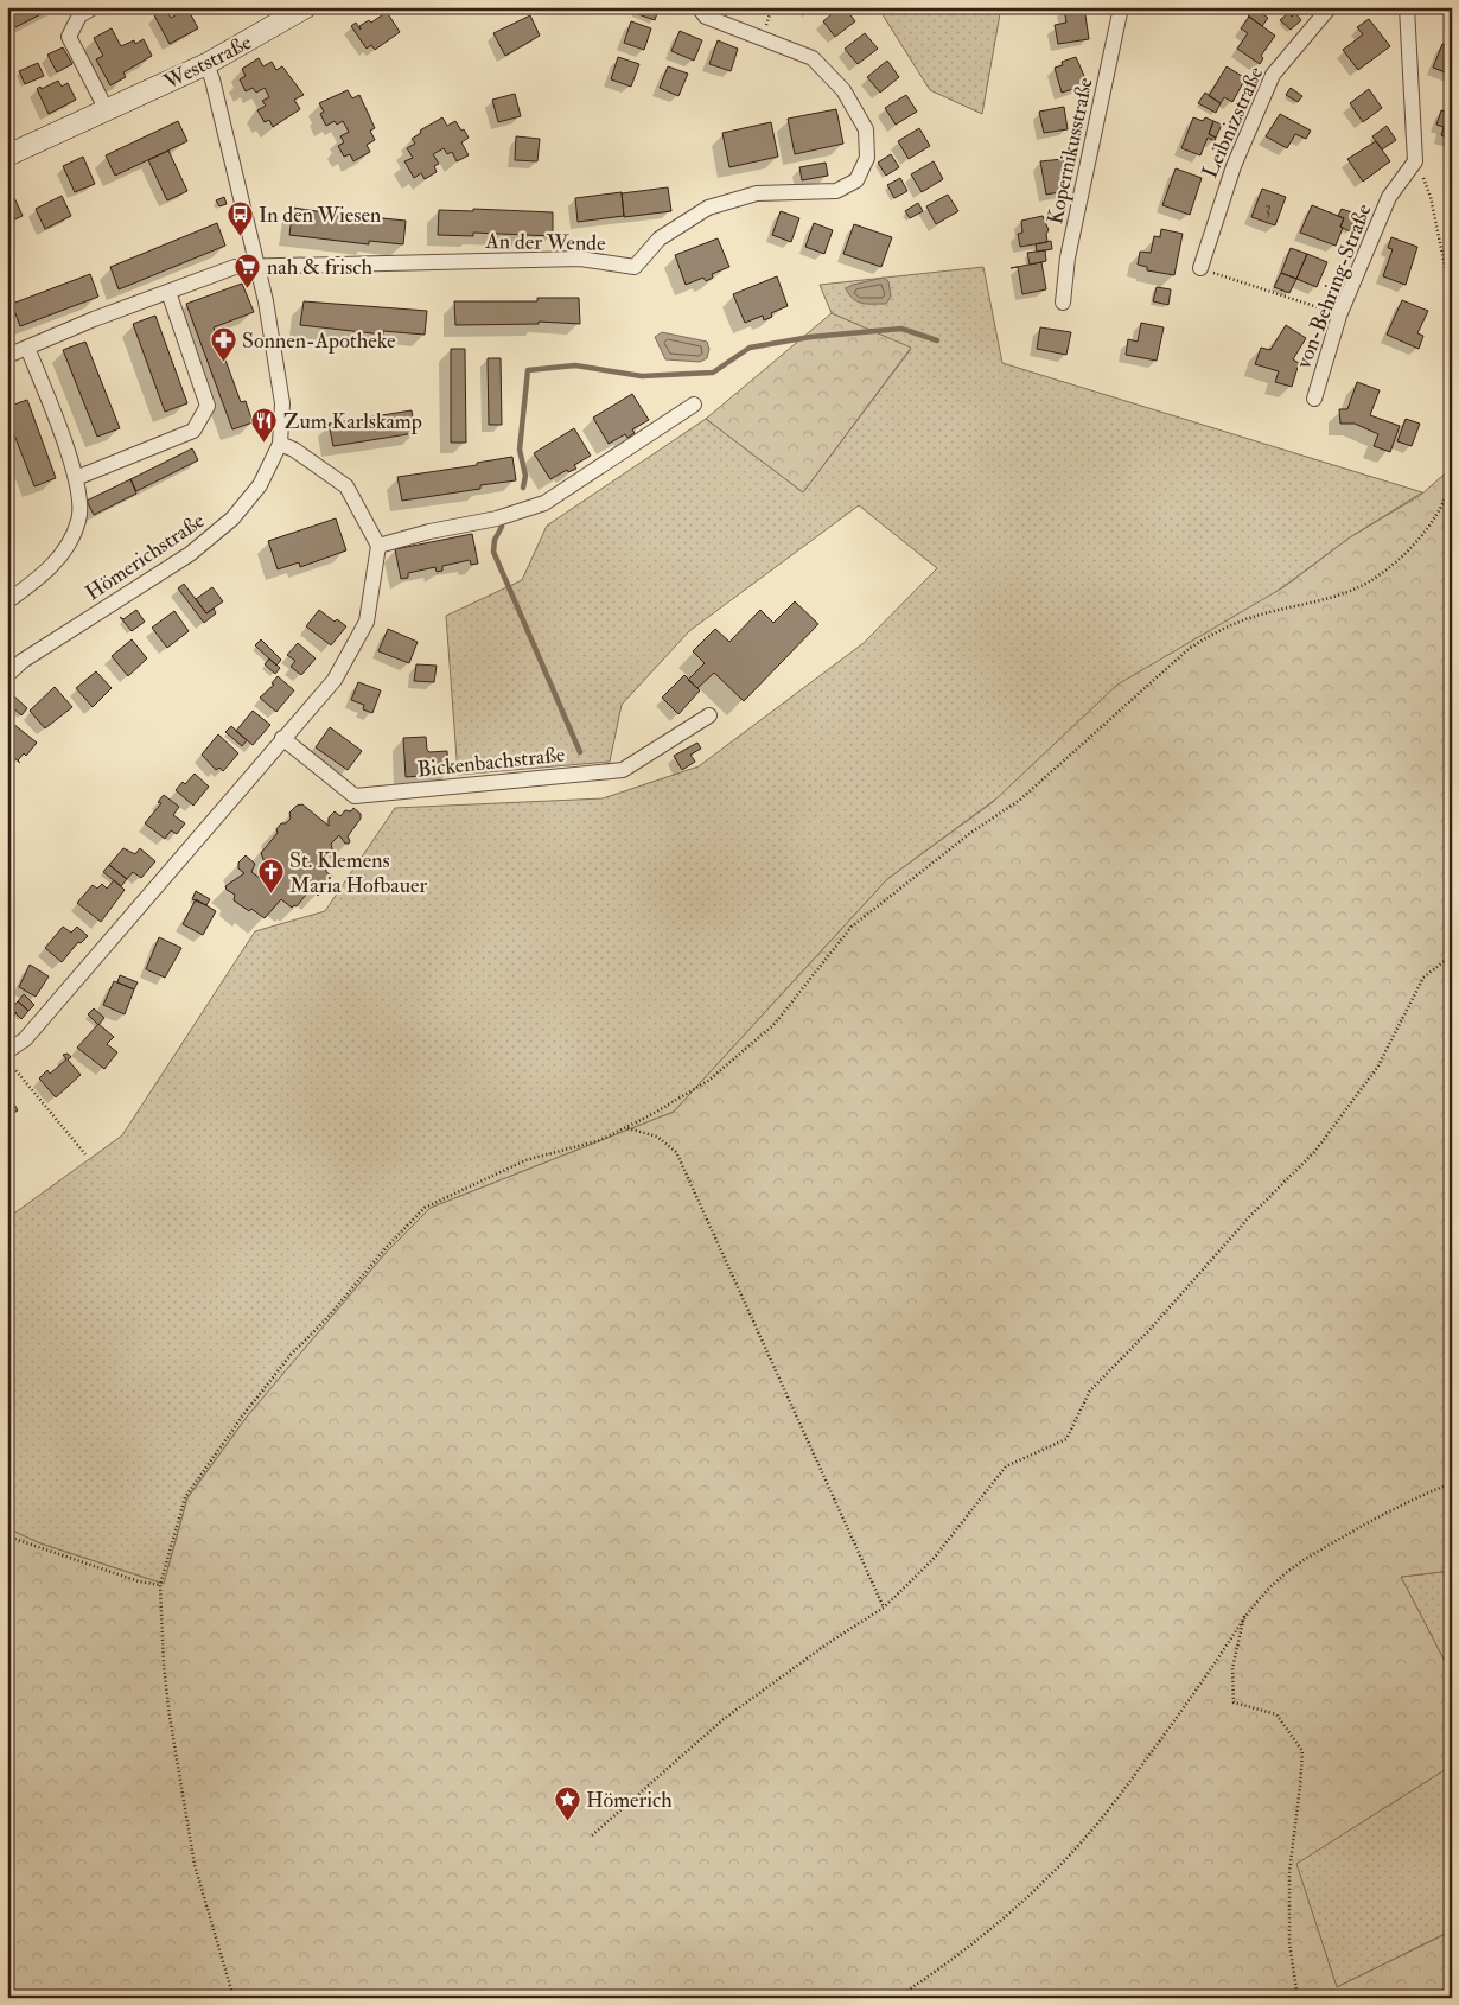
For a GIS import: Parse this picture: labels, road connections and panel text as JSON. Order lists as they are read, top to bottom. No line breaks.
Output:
{"streets":{"main road":["Weststraße"],"street":["Leibnizstraße","Kopernikusstraße","An der Wende","von-Behring-Straße","Hömerichstraße","Bickenbachstraße"]},"crossings":[["Weststraße","Hömerichstraße"],["An der Wende","Hömerichstraße"]],"places":{"bus stop":["In den Wiesen"],"supermarket":["nah & frisch"],"pharmacy":["Sonnen-Apotheke"],"restaurant":["Zum Karlskamp"],"church":["St. Klemens Maria Hofbauer"],"place":["Hömerich"]},"house_numbers":["3"]}
